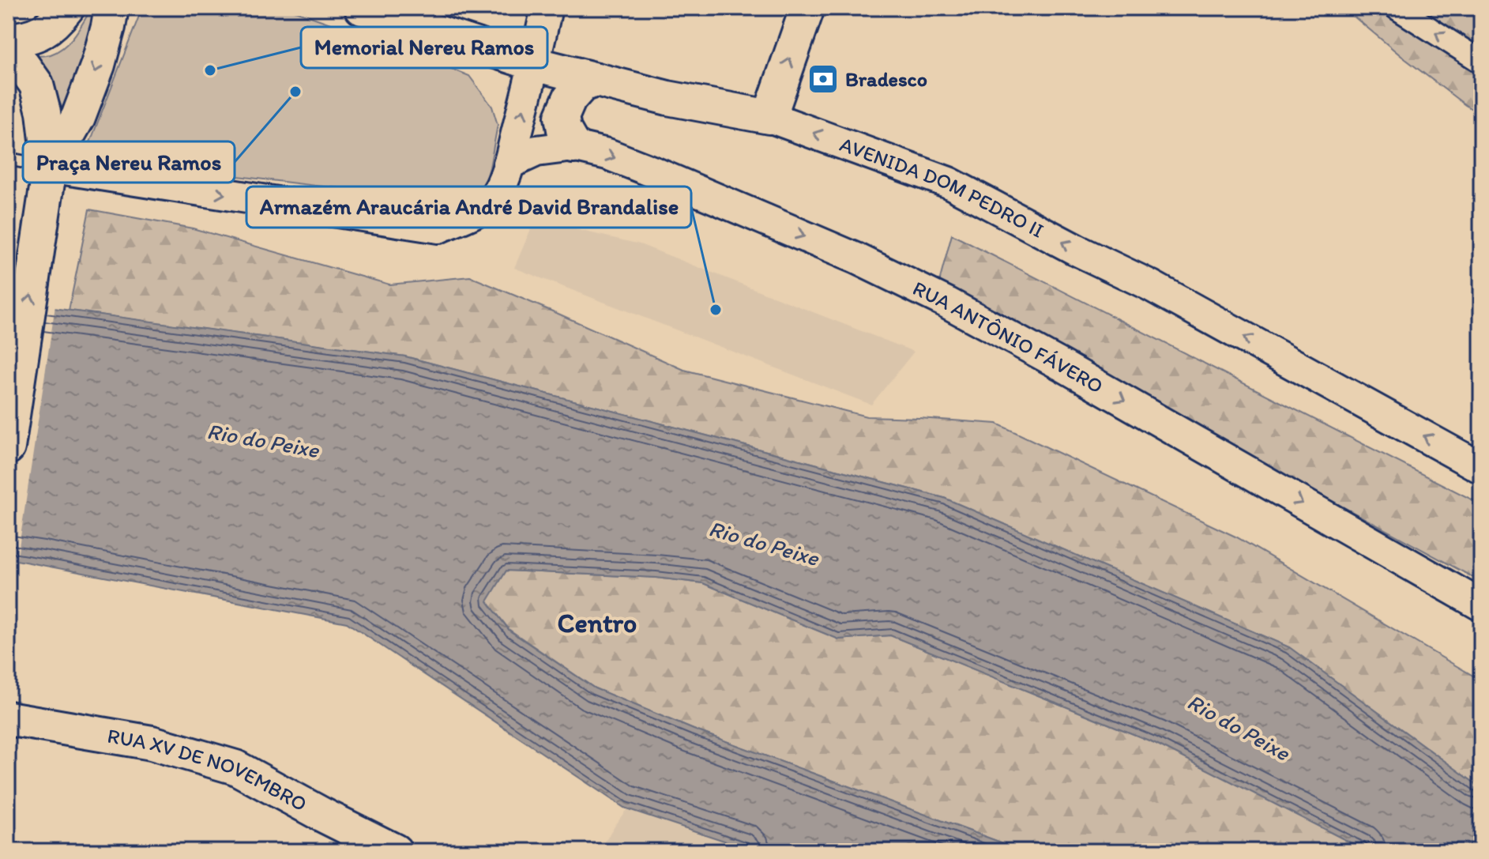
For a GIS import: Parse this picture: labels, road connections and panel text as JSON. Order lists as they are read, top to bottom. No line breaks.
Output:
{"streets":{"main road":["AVENIDA DOM PEDRO II","RUA ANTÔNIO FÁVERO","RUA XV DE NOVEMBRO"]},"one_way":["AVENIDA DOM PEDRO II","RUA ANTÔNIO FÁVERO"],"districts":["Centro"],"water":["Rio do Peixe"],"places":{"other":["Memorial Nereu Ramos","Praça Nereu Ramos","Armazém Araucária André David Brandalise"],"bank":["Bradesco"]}}
